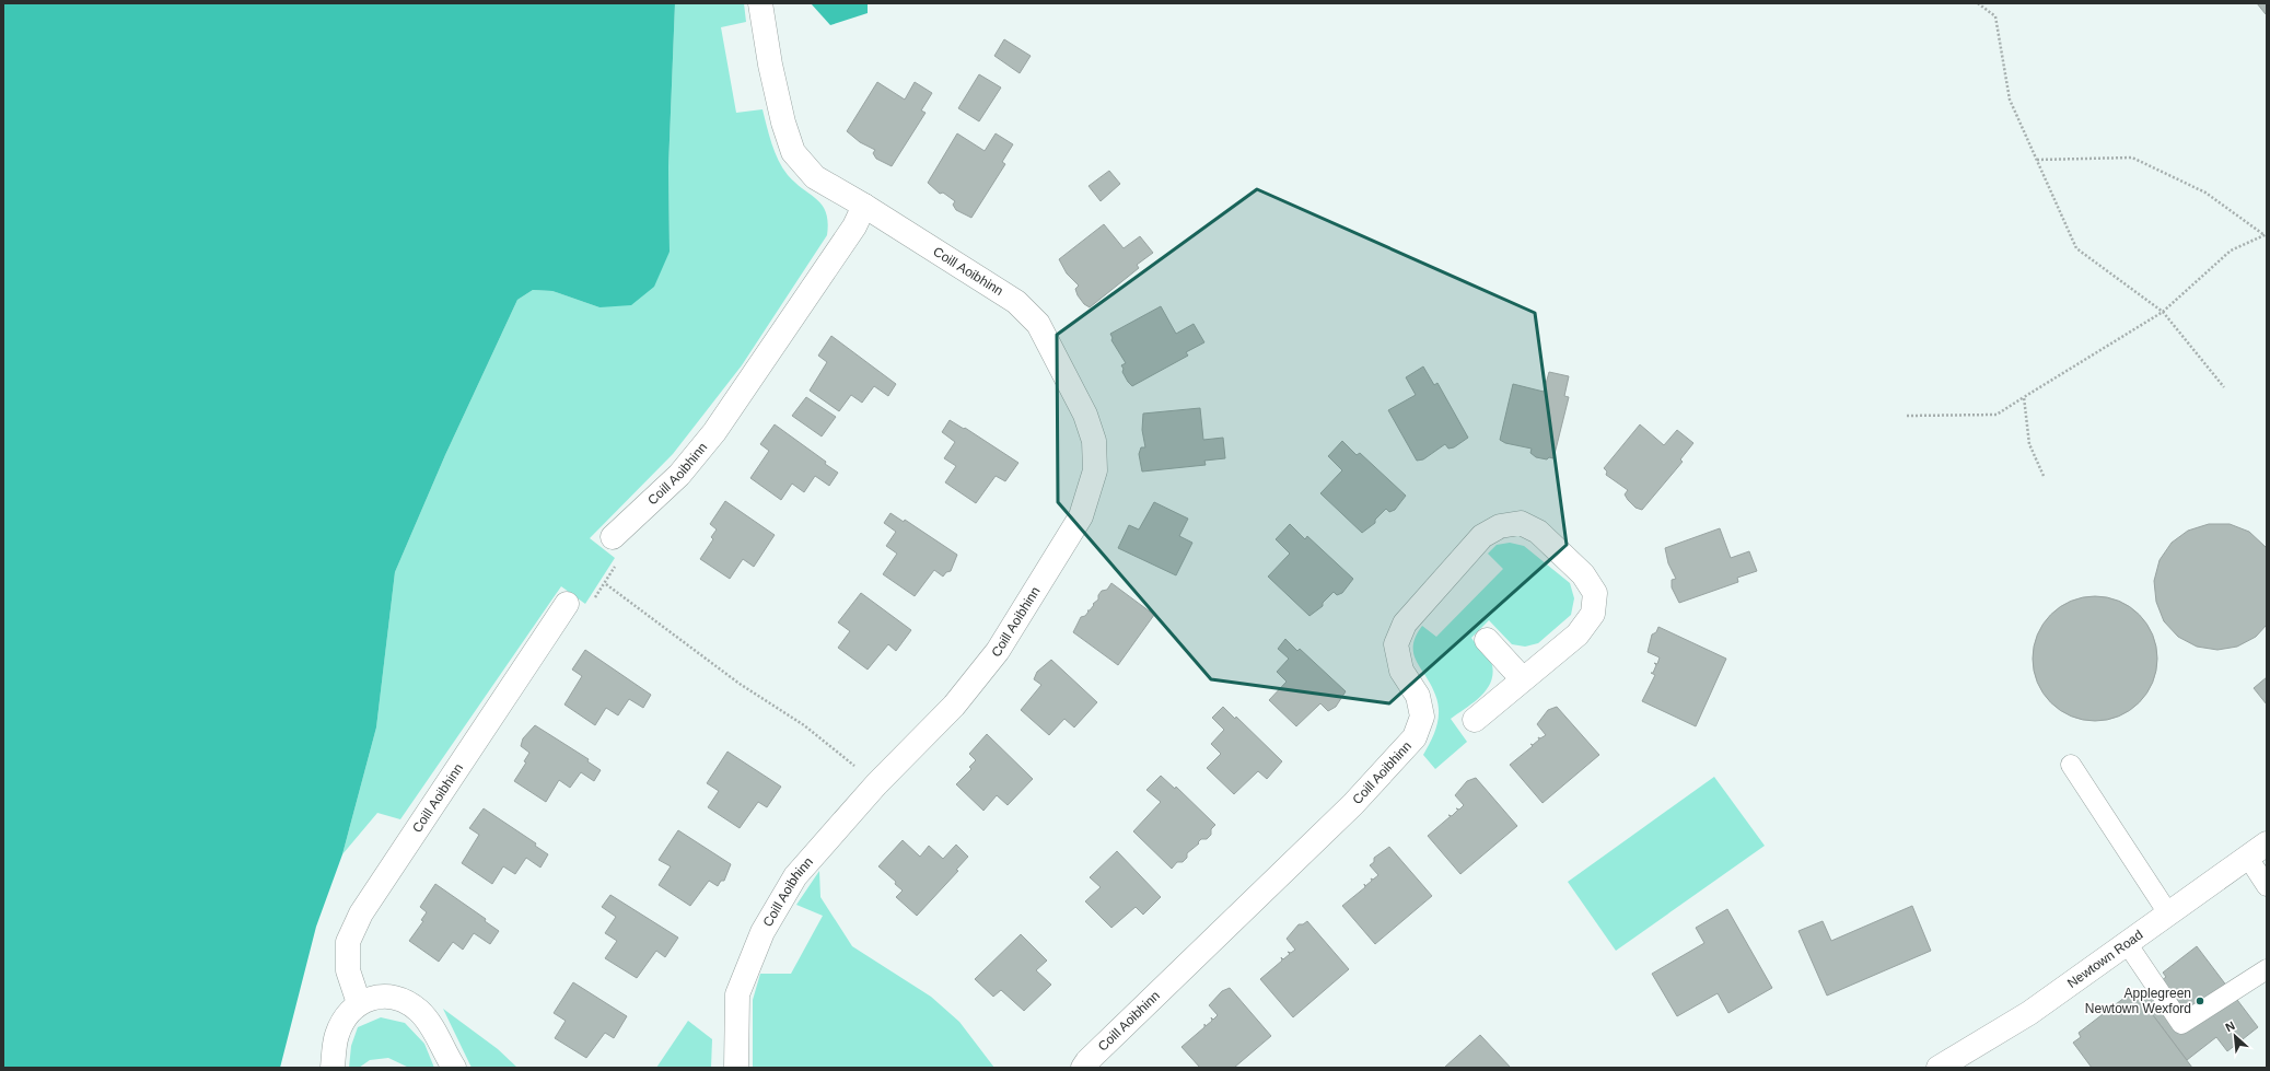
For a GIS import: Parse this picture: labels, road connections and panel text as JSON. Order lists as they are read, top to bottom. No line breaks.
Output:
{"streets":{"street":["Coill Aoibhinn","Newtown Road"]},"places":["Applegreen Newtown Wexford"],"north":"top left"}
